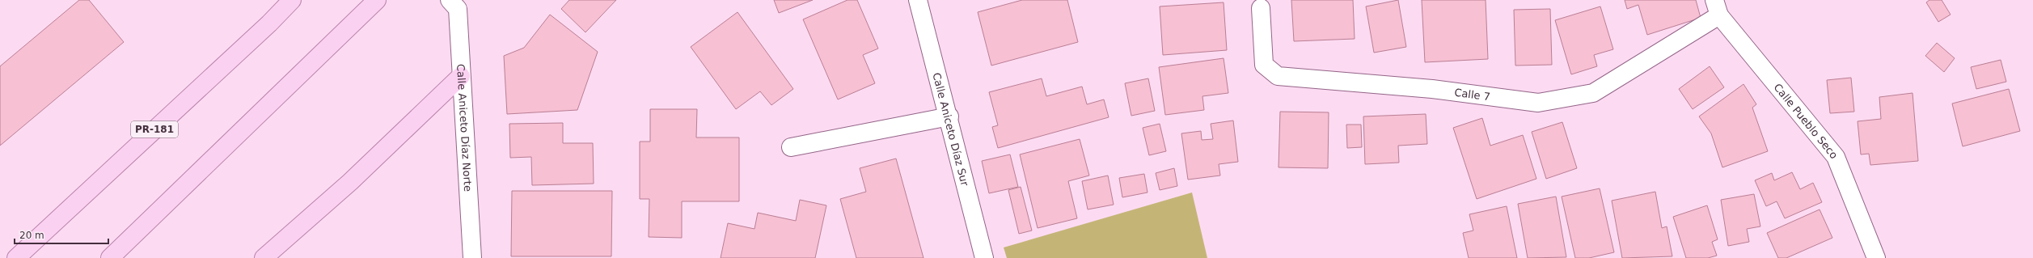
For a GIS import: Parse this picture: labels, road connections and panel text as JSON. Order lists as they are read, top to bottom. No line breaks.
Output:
{"streets":{"main road":["PR-181"],"street":["Calle 7","Calle Pueblo Seco","Calle Aniceto Díaz Norte","Calle Aniceto Díaz Sur"]},"crossings":[["Calle 7","Calle Pueblo Seco"]],"scale_bar":"20 m"}
